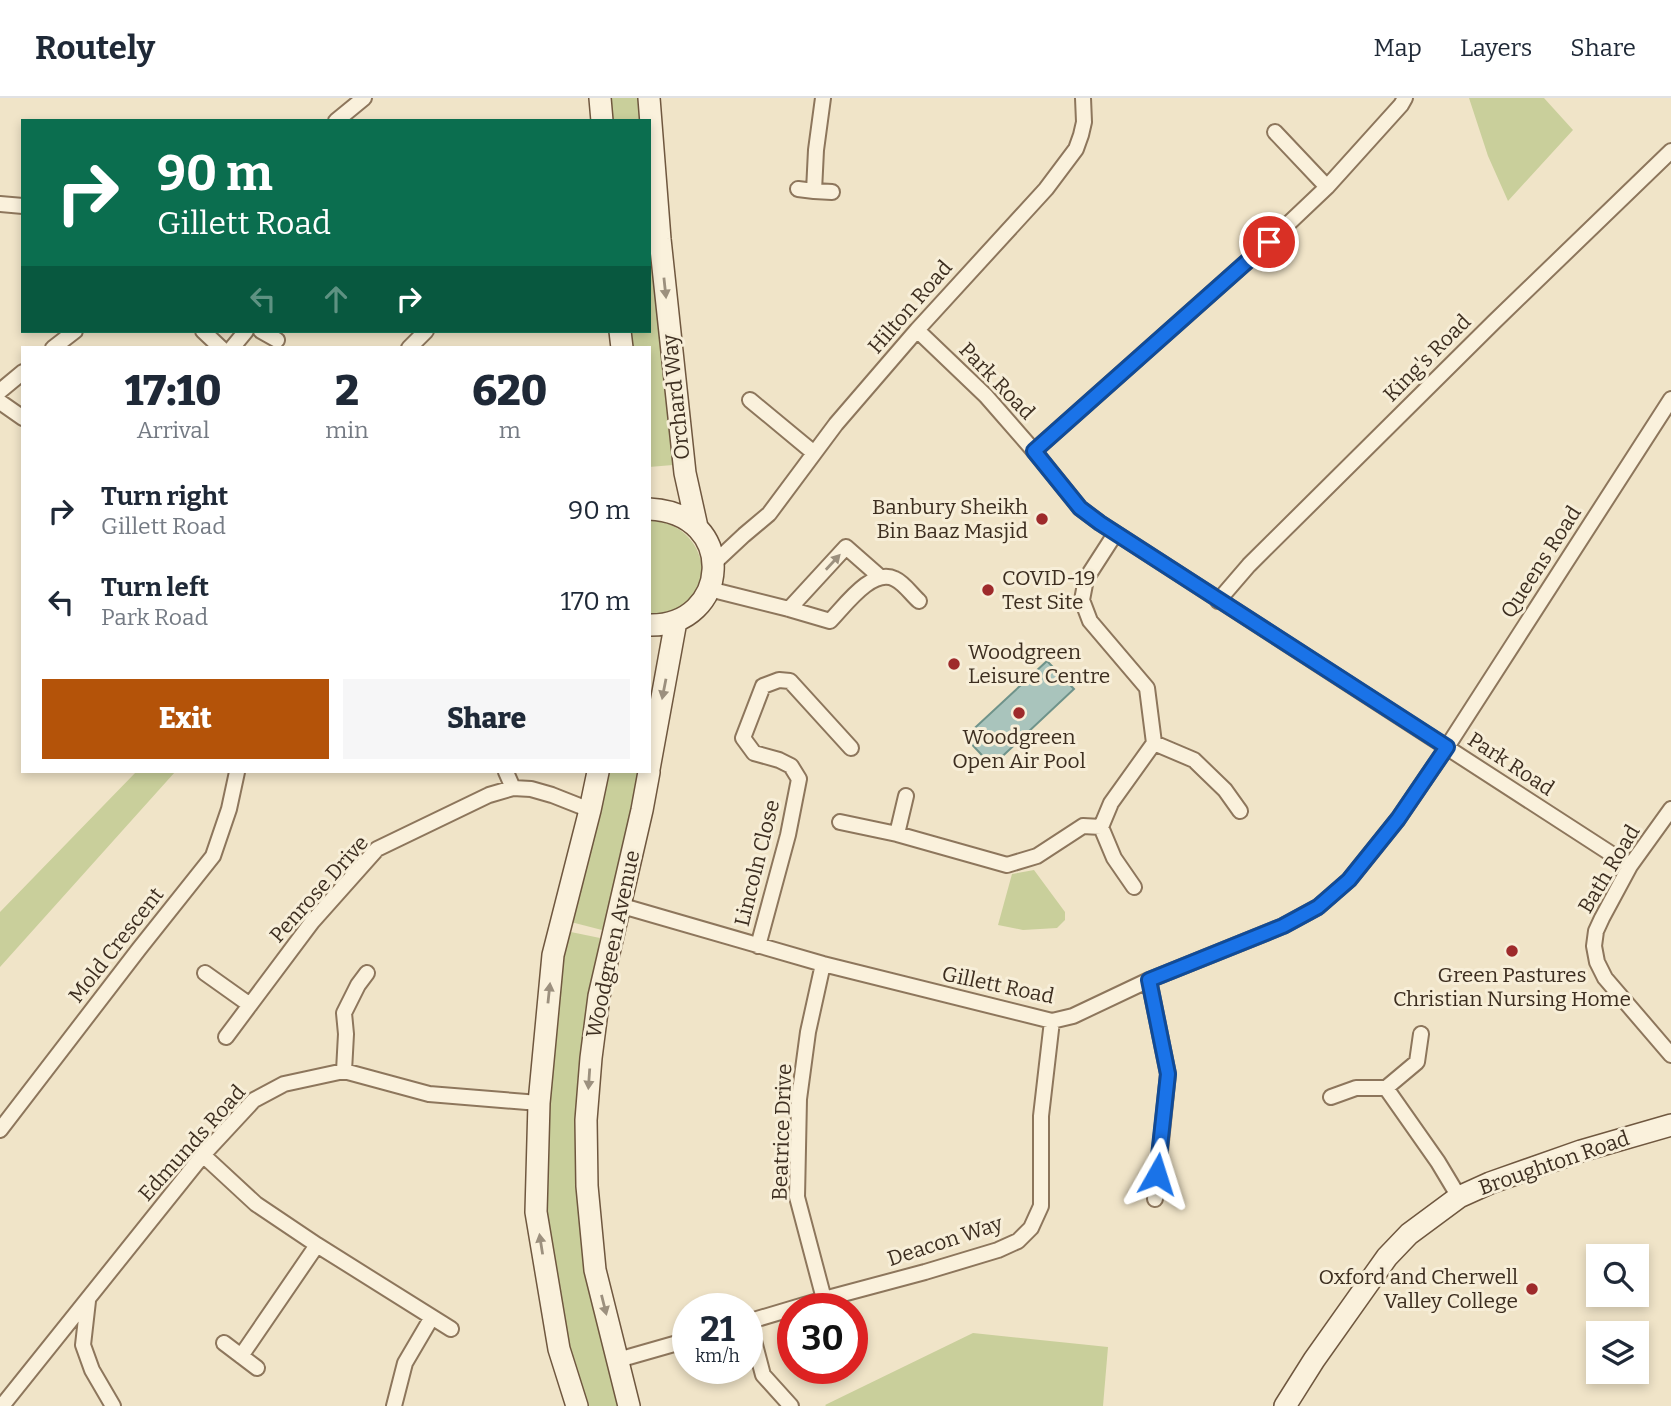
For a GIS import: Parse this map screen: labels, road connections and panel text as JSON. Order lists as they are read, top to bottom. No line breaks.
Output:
{"streets":{"street":["Hilton Road","King's Road","Park Road","Orchard Way","Queens Road","Lincoln Close","Bath Road","Penrose Drive","Woodgreen Avenue","Mold Crescent","Gillett Road","Beatrice Drive","Edmunds Road","Broughton Road","Deacon Way"]},"crossings":[["Hilton Road","Park Road"],["Hilton Road","Orchard Way"],["King's Road","Park Road"],["Park Road","Queens Road"],["Park Road","Bath Road"],["Park Road","Gillett Road"],["Queens Road","Gillett Road"],["Lincoln Close","Gillett Road"],["Woodgreen Avenue","Gillett Road"],["Gillett Road","Beatrice Drive"],["Gillett Road","Deacon Way"]],"one_way":["Orchard Way"],"places":["Banbury Sheikh Bin Baaz Masjid","COVID-19 Test Site","Woodgreen Leisure Centre","Woodgreen Open Air Pool","Green Pastures Christian Nursing Home","Oxford and Cherwell Valley College"],"page":{"header":"Routely","nav":["Map","Layers","Share"],"turn":["90 m","Gillett Road"],"eta":["17:10","Arrival","2","min","620","m"],"list":[{"name":"Turn right","note":"Gillett Road","value":"90 m"},{"name":"Turn left","note":"Park Road","value":"170 m"}],"buttons":["Exit","Share"],"speed":"21 km/h","limit":"30"}}
